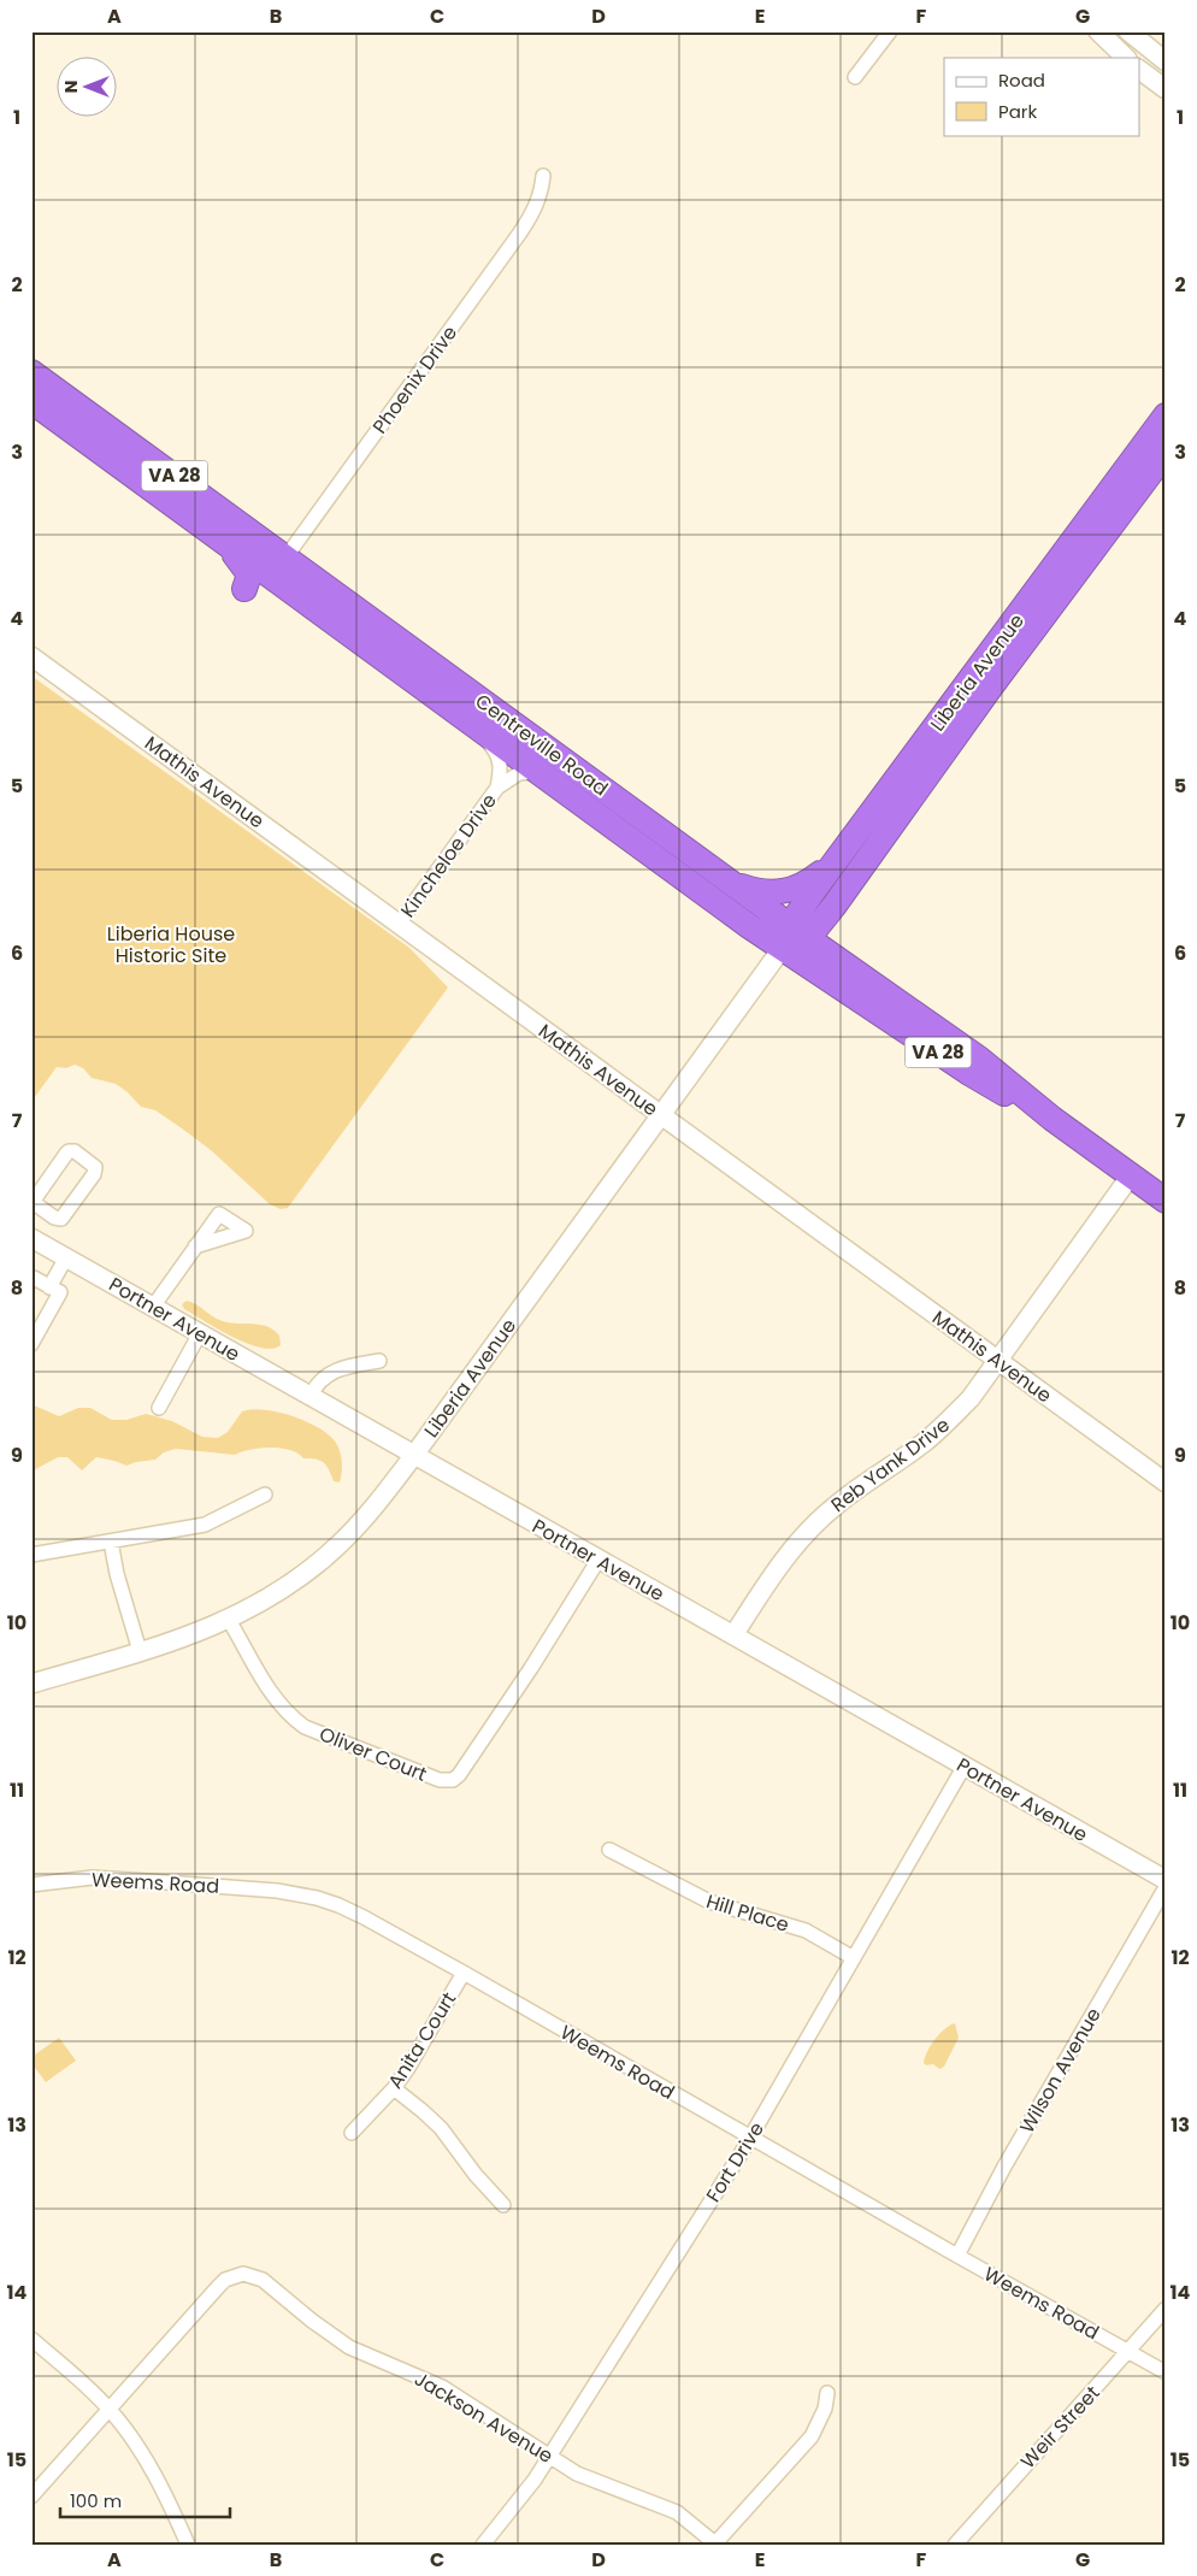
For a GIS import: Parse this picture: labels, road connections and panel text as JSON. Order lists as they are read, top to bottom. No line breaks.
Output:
{"streets":{"highway":["VA 28","Liberia Avenue","Centreville Road"],"street":["Phoenix Drive","Mathis Avenue","Kincheloe Drive","Portner Avenue","Reb Yank Drive","Oliver Court","Weems Road","Hill Place","Anita Court","Wilson Avenue","Fort Drive","Jackson Avenue","Weir Street"]},"crossings":[["Phoenix Drive","Centreville Road"],["Liberia Avenue","Centreville Road"],["Liberia Avenue","Mathis Avenue"],["Liberia Avenue","Portner Avenue"],["Liberia Avenue","Oliver Court"],["Centreville Road","Kincheloe Drive"],["Centreville Road","Reb Yank Drive"],["Mathis Avenue","Kincheloe Drive"],["Mathis Avenue","Reb Yank Drive"],["Portner Avenue","Reb Yank Drive"],["Portner Avenue","Oliver Court"],["Portner Avenue","Fort Drive"],["Weems Road","Anita Court"],["Weems Road","Wilson Avenue"],["Weems Road","Fort Drive"],["Weems Road","Weir Street"],["Hill Place","Fort Drive"],["Fort Drive","Jackson Avenue"]],"parks":["Liberia House Historic Site"],"legend":["Road","Park"],"scale_bar":"100 m","north":"left","grid":{"columns":["A","B","C","D","E","F","G"],"rows":["1","2","3","4","5","6","7","8","9","10","11","12","13","14","15"]}}
